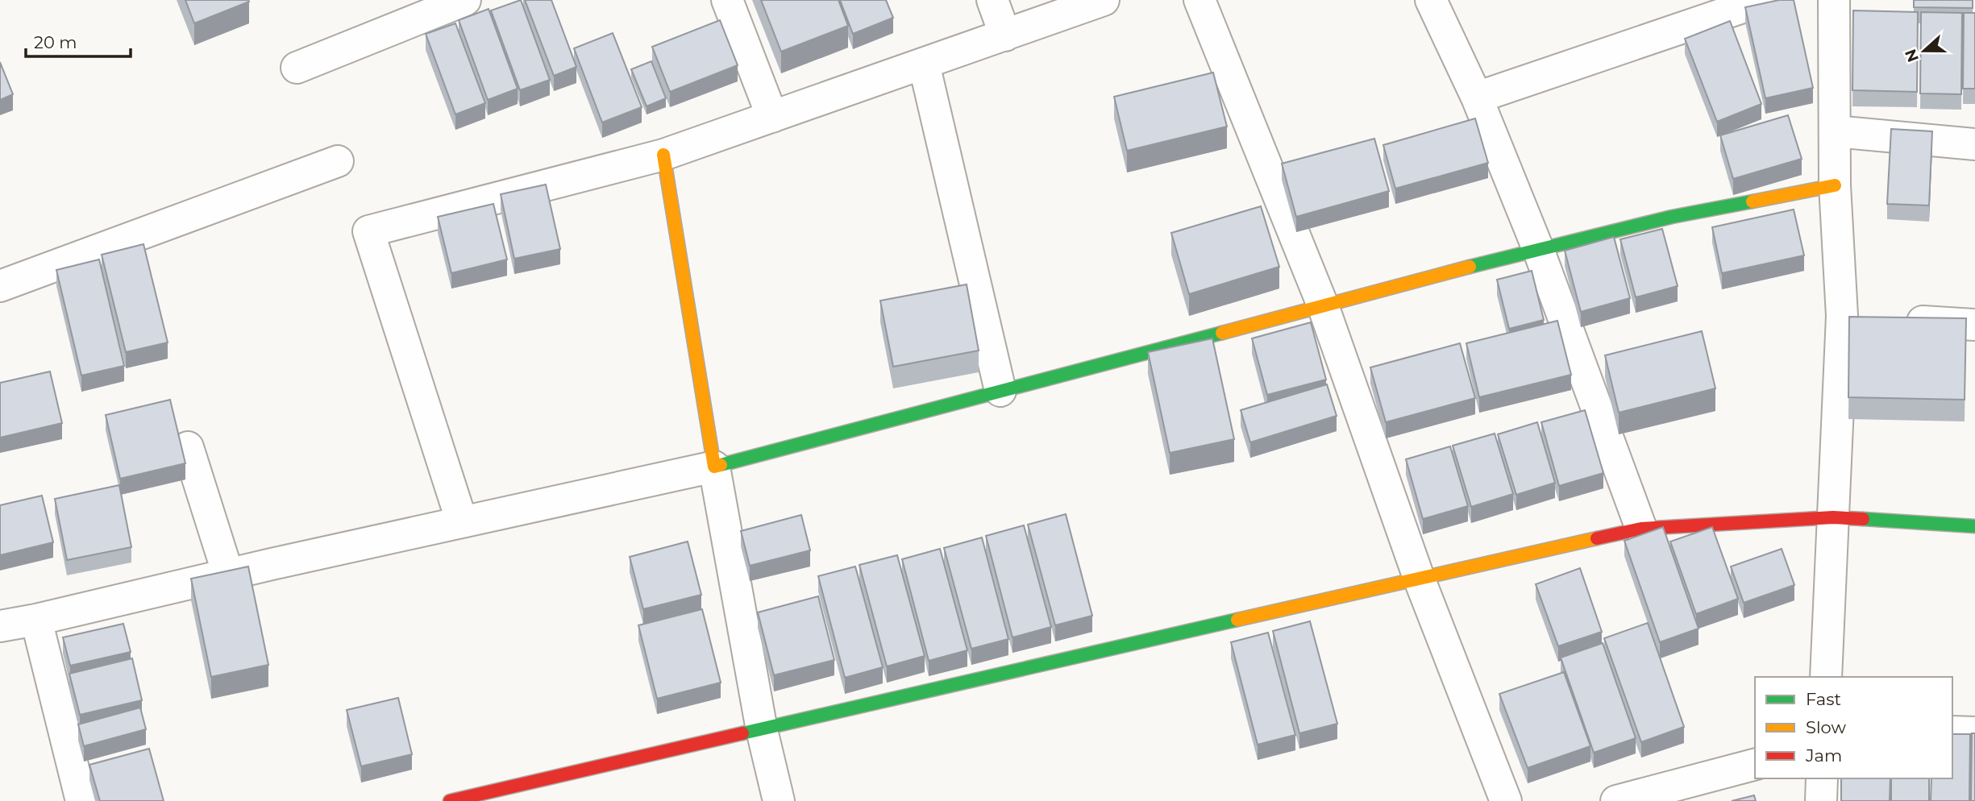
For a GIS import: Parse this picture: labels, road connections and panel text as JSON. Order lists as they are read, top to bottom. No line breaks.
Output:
{"legend":["Fast","Slow","Jam"],"scale_bar":"20 m","north":"left"}
